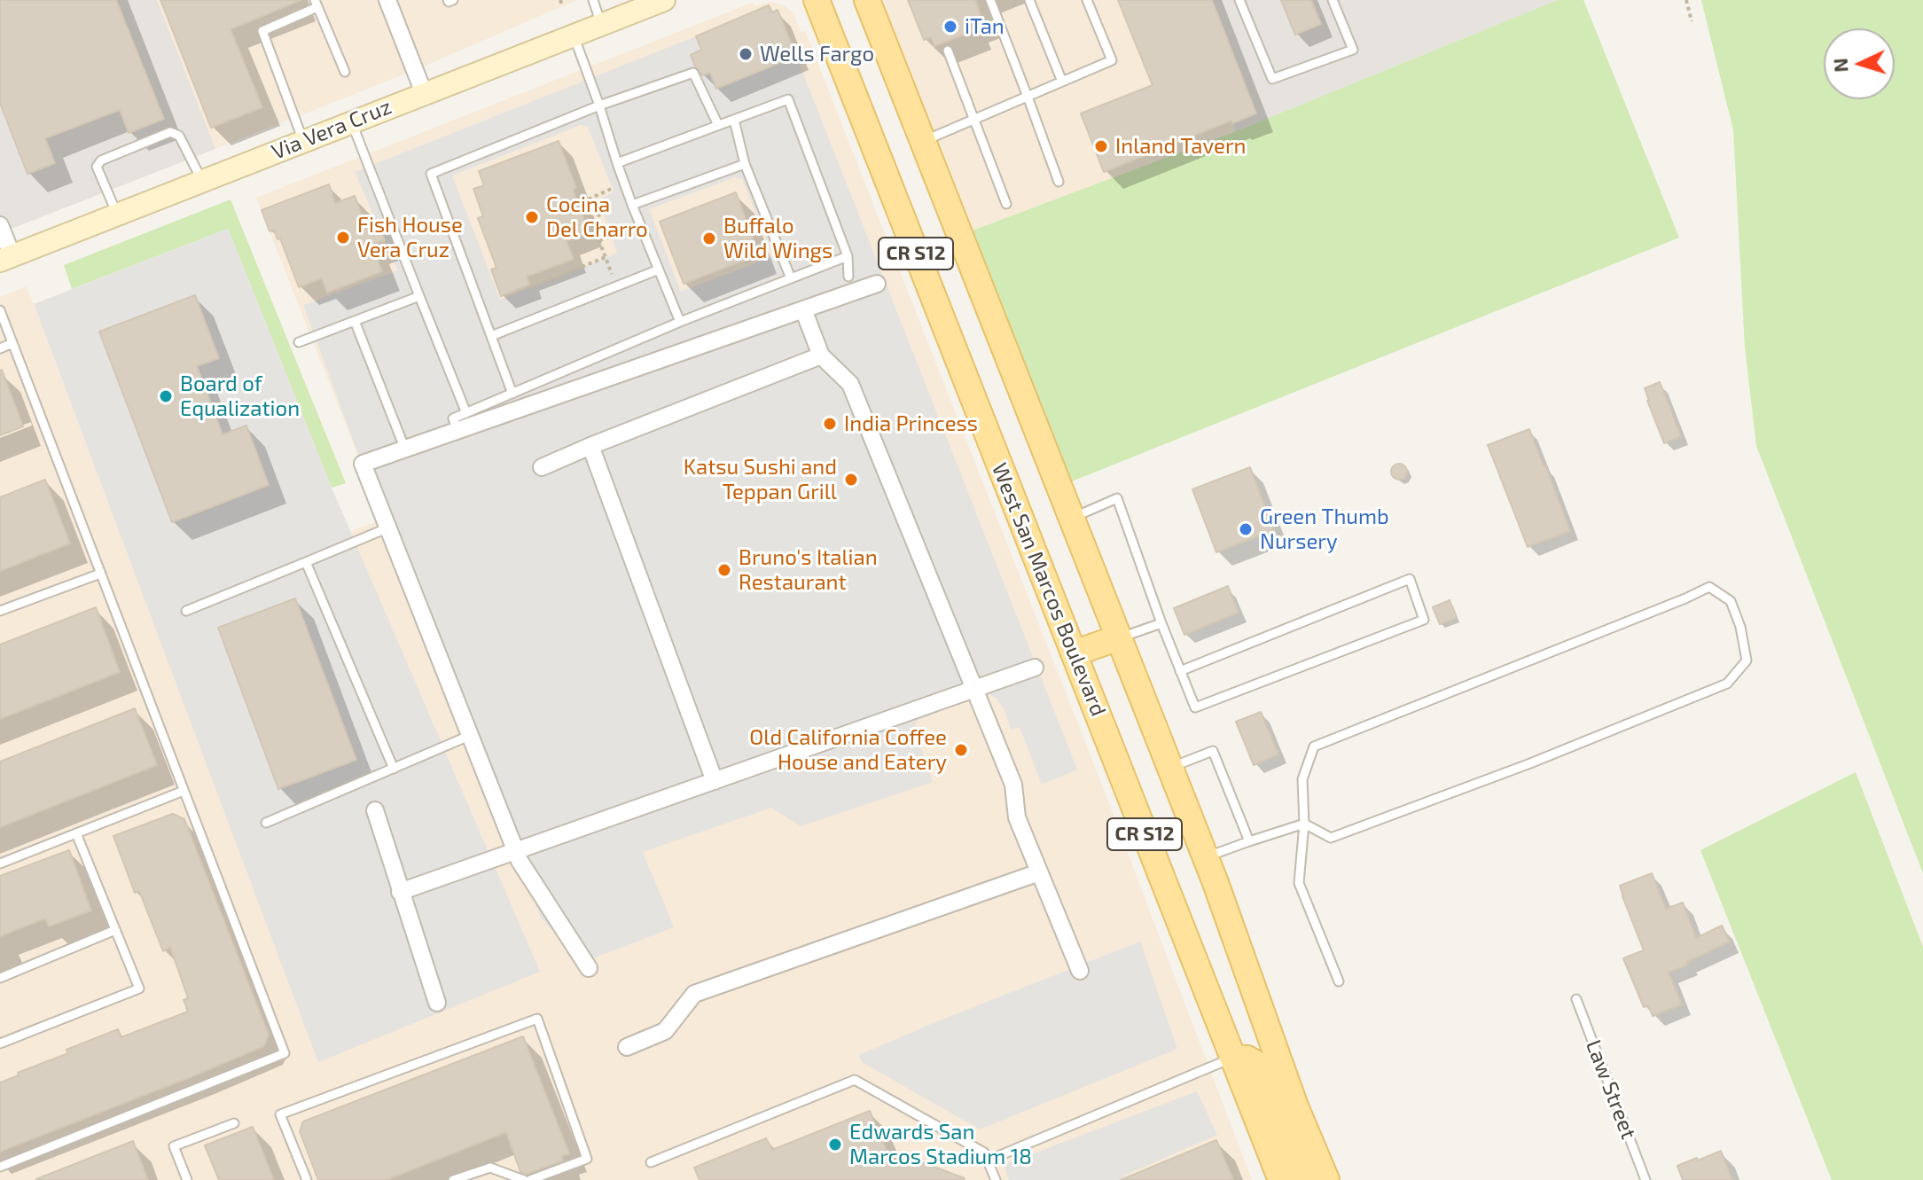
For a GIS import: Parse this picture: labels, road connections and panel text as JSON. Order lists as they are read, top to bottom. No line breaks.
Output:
{"streets":{"main road":["Via Vera Cruz","CR S12","West San Marcos Boulevard"],"lane":["Law Street"]},"places":["iTan","Wells Fargo","Inland Tavern","Cocina Del Charro","Fish House Vera Cruz","Buffalo Wild Wings","Board of Equalization","India Princess","Katsu Sushi and Teppan Grill","Green Thumb Nursery","Bruno's Italian Restaurant","Old California Coffee House and Eatery","Edwards San Marcos Stadium 18"],"north":"left"}
